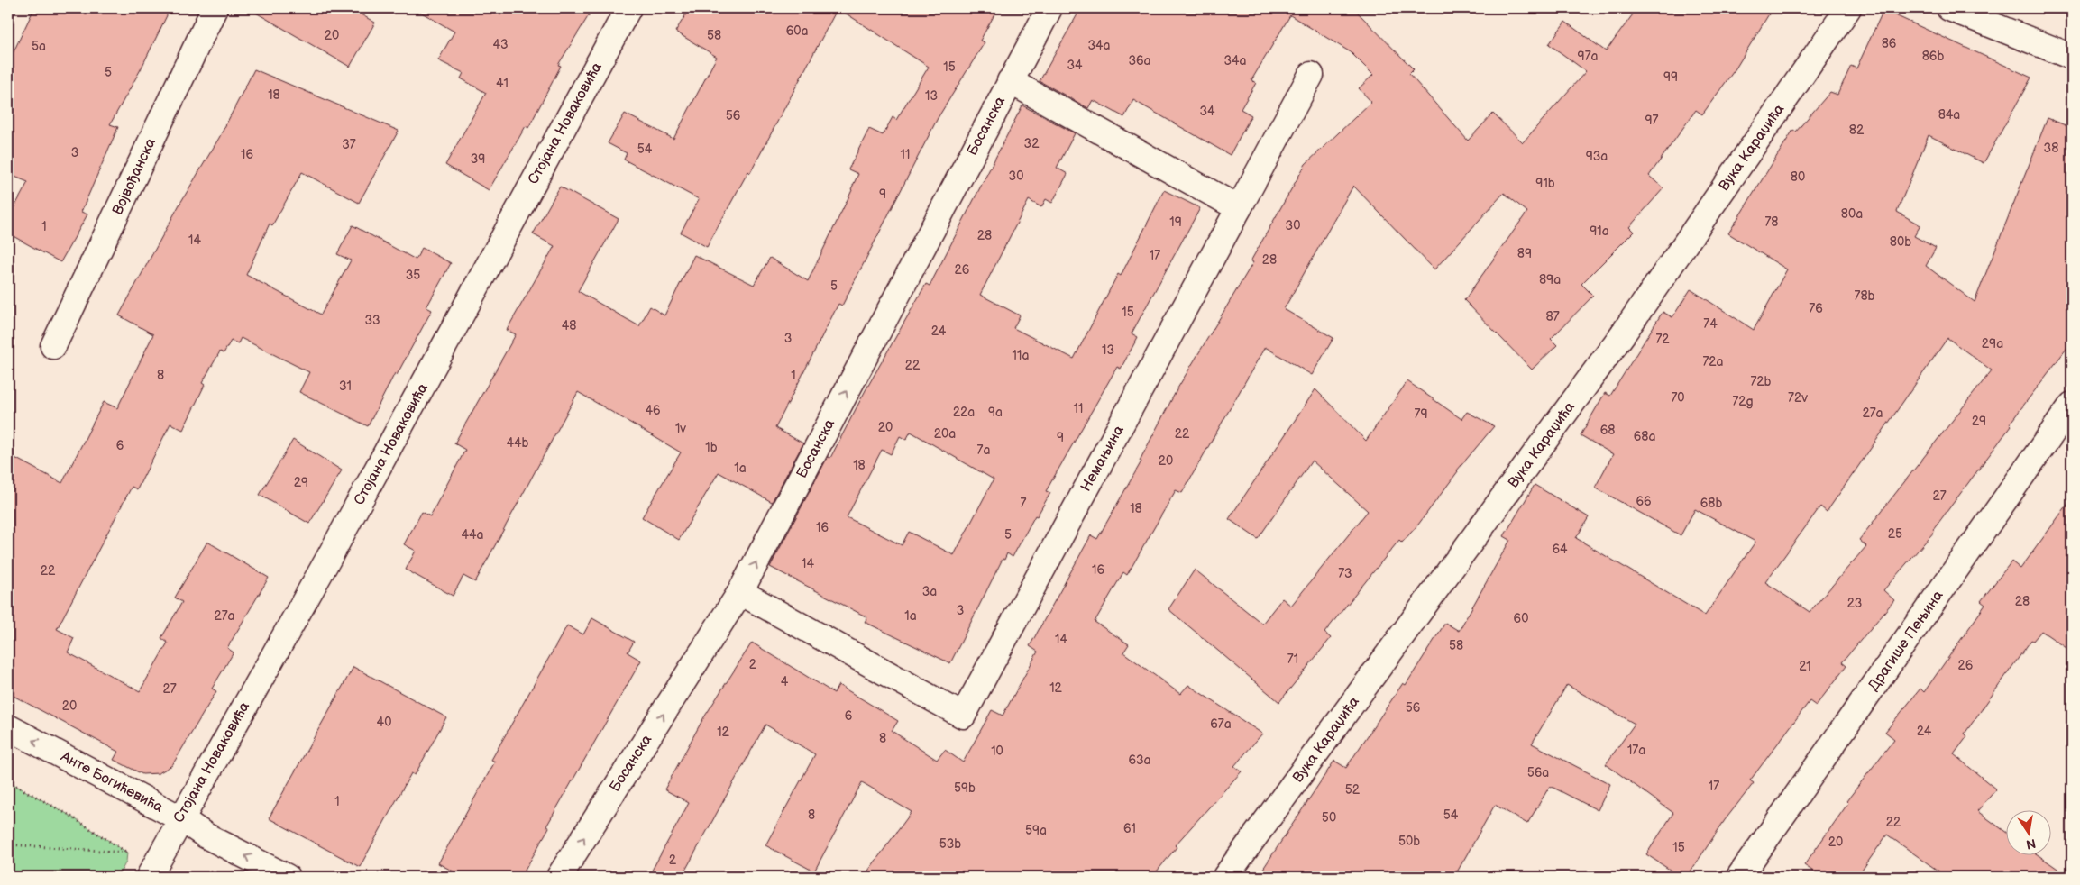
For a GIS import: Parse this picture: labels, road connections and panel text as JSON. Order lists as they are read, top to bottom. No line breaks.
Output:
{"streets":{"street":["Стојана Новаковића","Босанска","Вука Караџића","Војвођанска","Немањина","Драгише Пењина","Анте Богићевића"]},"crossings":[["Стојана Новаковића","Анте Богићевића"],["Босанска","Немањина"]],"one_way":["Босанска","Анте Богићевића"],"house_numbers":["60a","20","58","86","43","34a","5a","97a","86b","36a","34a","34","15","5","99","41","18","13","34","84a","56","97","82","32","37","38","54","3","16","11","93a","39","30","80","91b","9","80a","19","78","30","1","91a","28","14","80b","89","17","28","26","35","89a","5","78b","76","15","87","33","74","48","24","3","72","29a","13","11a","72a","22","8","1","72b","31","70","72v","72g","11","46","22a","9a","27a","79","29","20","1v","68","20a","22","68a","9","44b","6","1b","7a","20","18","1a","29","27","66","7","68b","18","16","25","44a","5","64","14","16","22","73","3a","28","23","3","27a","1a","60","14","58","71","2","26","21","4","12","27","20","56","6","40","67a","24","12","8","17a","10","63a","56a","17","59b","52","1","8","54","50","22","61","59a","50b","20","53b","15","2"],"north":"bottom"}
